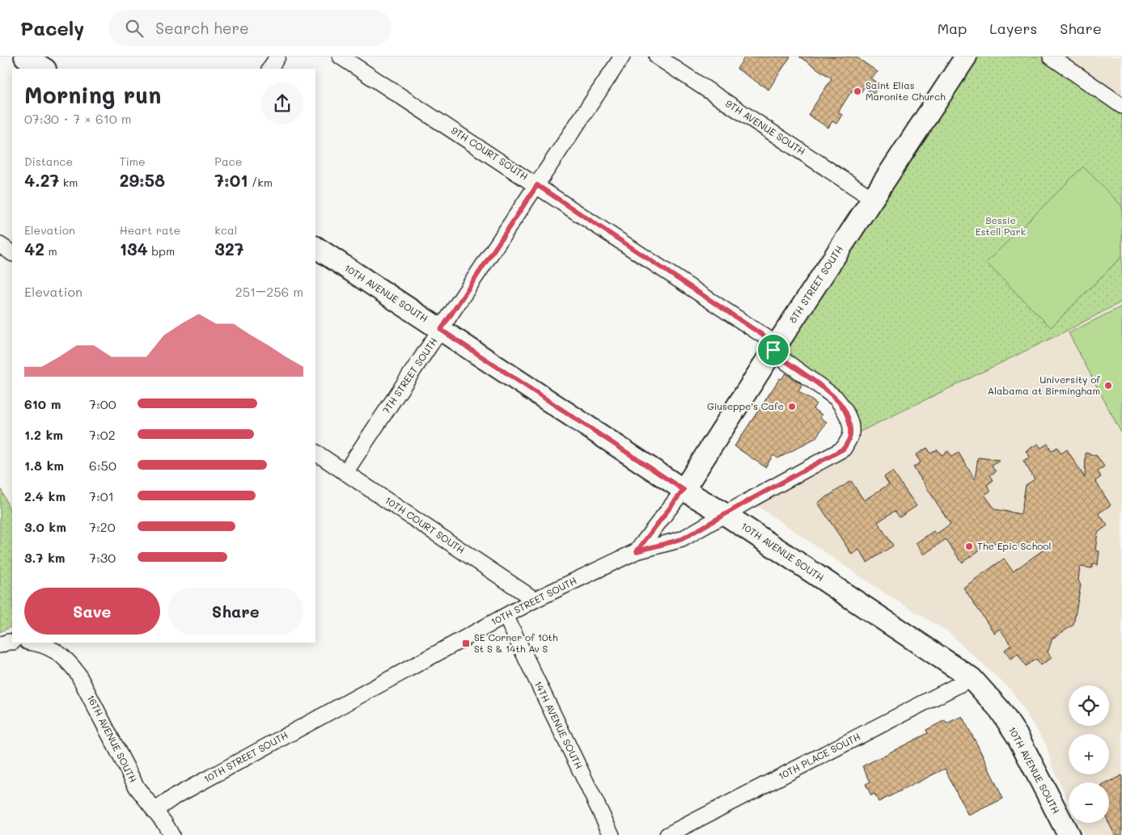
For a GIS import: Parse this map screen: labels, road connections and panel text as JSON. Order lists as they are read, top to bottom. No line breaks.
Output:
{"streets":{"street":["9TH AVENUE SOUTH","9TH COURT SOUTH","8TH STREET SOUTH","10TH AVENUE SOUTH","7TH STREET SOUTH","10TH COURT SOUTH","10TH STREET SOUTH","14TH AVENUE SOUTH","16TH AVENUE SOUTH","10TH PLACE SOUTH"]},"crossings":[["9TH AVENUE SOUTH","8TH STREET SOUTH"],["9TH COURT SOUTH","8TH STREET SOUTH"],["9TH COURT SOUTH","7TH STREET SOUTH"],["9TH COURT SOUTH","10TH STREET SOUTH"],["8TH STREET SOUTH","10TH AVENUE SOUTH"],["8TH STREET SOUTH","10TH STREET SOUTH"],["10TH AVENUE SOUTH","7TH STREET SOUTH"],["10TH AVENUE SOUTH","10TH STREET SOUTH"],["10TH AVENUE SOUTH","10TH PLACE SOUTH"],["7TH STREET SOUTH","10TH COURT SOUTH"],["10TH COURT SOUTH","10TH STREET SOUTH"],["10TH STREET SOUTH","14TH AVENUE SOUTH"],["10TH STREET SOUTH","16TH AVENUE SOUTH"]],"parks":["Bessie Estell Park"],"places":{"other":["Saint Elias Maronite Church","University of Alabama at Birmingham","Giuseppe's Cafe","The Epic School"],"transit":["SE Corner of 10th St S & 14th Av S"]},"page":{"header":"Pacely","search":"Search here","nav":["Map","Layers","Share"],"heading":["Morning run","07:30 · 7 × 610 m"],"stats":[["Distance","4.27 km"],["Time","29:58"],["Pace","7:01 /km"],["Elevation","42 m"],["Heart rate","134 bpm"],["kcal","327"]],"chart":["Elevation","251–256 m"],"list":[{"name":"610 m","note":"7:00"},{"name":"1.2 km","note":"7:02"},{"name":"1.8 km","note":"6:50"},{"name":"2.4 km","note":"7:01"},{"name":"3.0 km","note":"7:20"},{"name":"3.7 km","note":"7:30"}],"buttons":["Save","Share"],"map_buttons":["+","−"]}}
